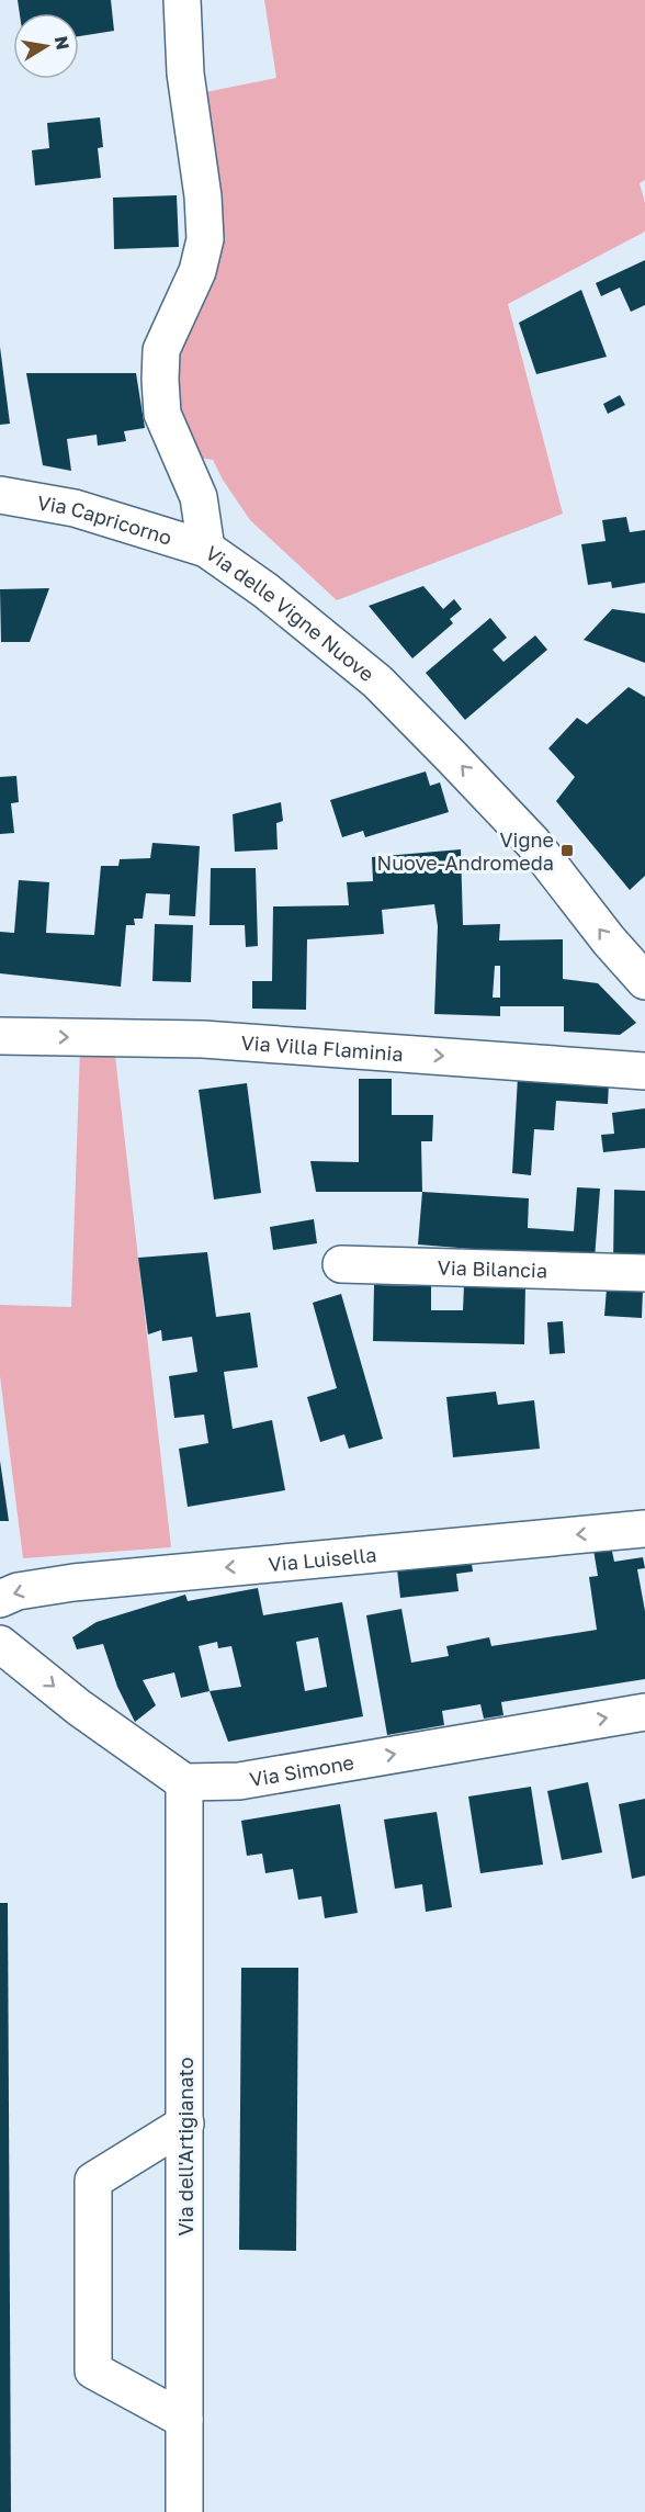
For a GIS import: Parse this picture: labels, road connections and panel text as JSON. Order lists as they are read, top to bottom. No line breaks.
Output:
{"streets":{"street":["Via Capricorno","Via delle Vigne Nuove","Via Villa Flaminia","Via Bilancia","Via Luisella","Via Simone","Via dell'Artigianato"]},"crossings":[["Via Capricorno","Via delle Vigne Nuove"],["Via Simone","Via dell'Artigianato"]],"one_way":["Via delle Vigne Nuove","Via Villa Flaminia","Via Luisella","Via Simone"],"places":{"transit":["Vigne Nuove-Andromeda"]},"north":"right"}
